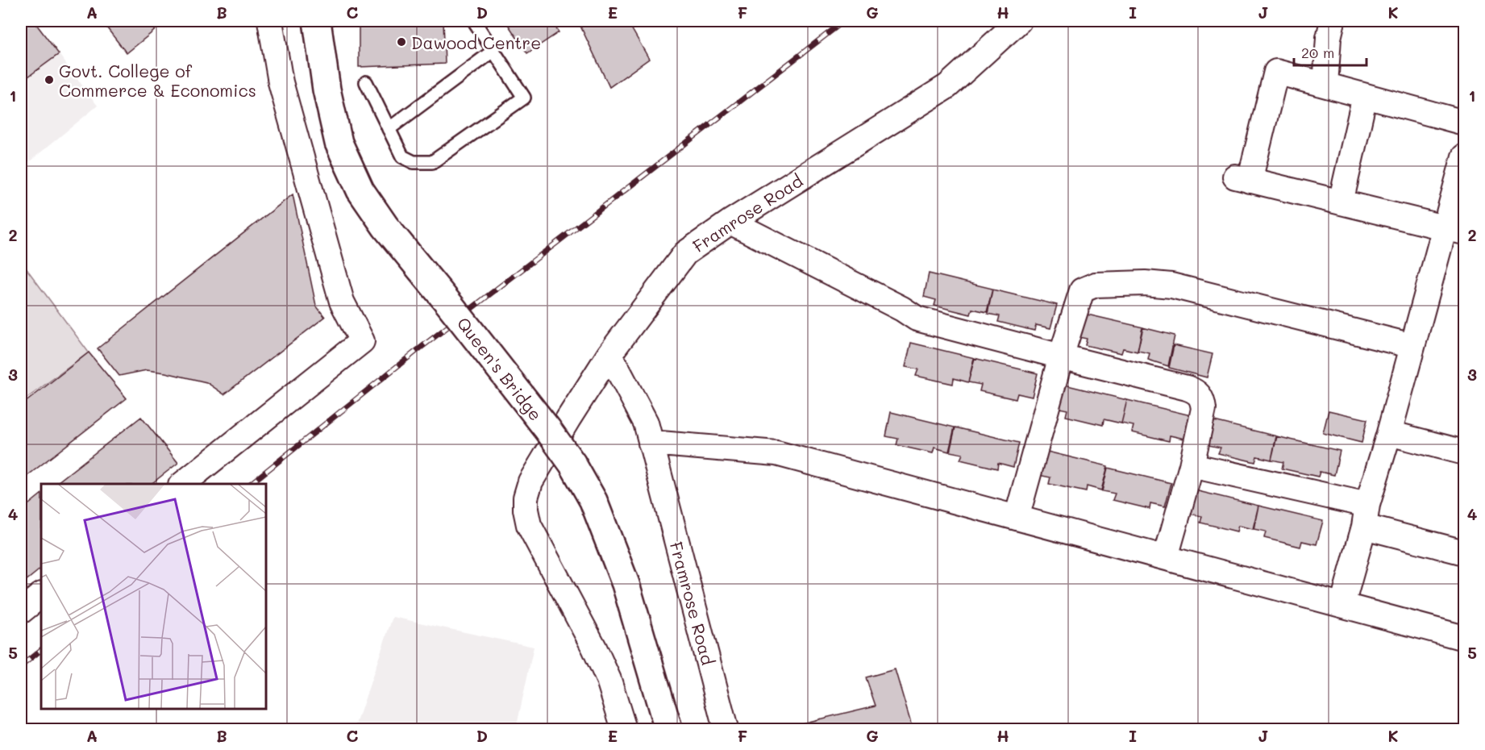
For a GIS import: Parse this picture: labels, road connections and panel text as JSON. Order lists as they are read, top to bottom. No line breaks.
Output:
{"streets":{"highway":["Queen's Bridge"],"street":["Framrose Road"]},"places":["Dawood Centre","Govt. College of Commerce & Economics"],"scale_bar":"20 m","grid":{"columns":["A","B","C","D","E","F","G","H","I","J","K"],"rows":["1","2","3","4","5"]}}
